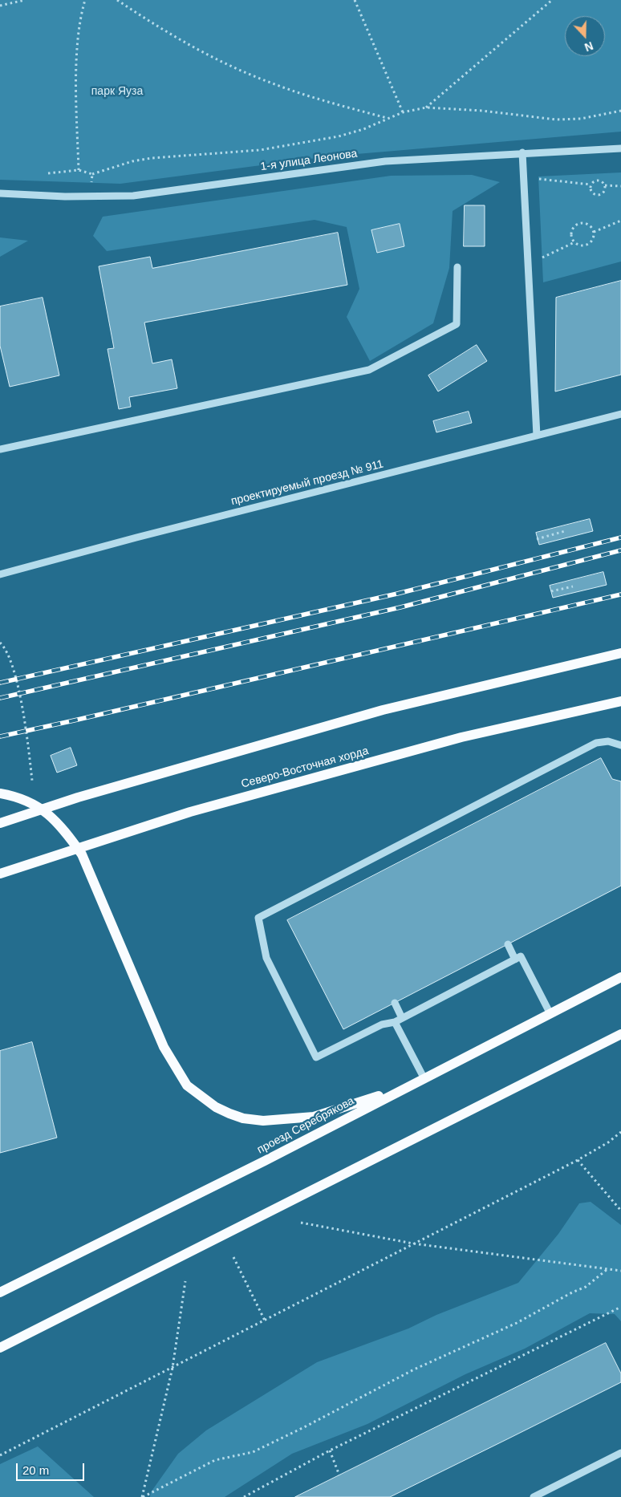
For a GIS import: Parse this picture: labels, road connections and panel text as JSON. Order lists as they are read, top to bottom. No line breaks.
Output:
{"streets":{"main road":["Северо-Восточная хорда","проезд Серебрякова"],"street":["1-я улица Леонова","проектируемый проезд № 911"]},"parks":["парк Яуза"],"scale_bar":"20 m","north":"bottom"}
